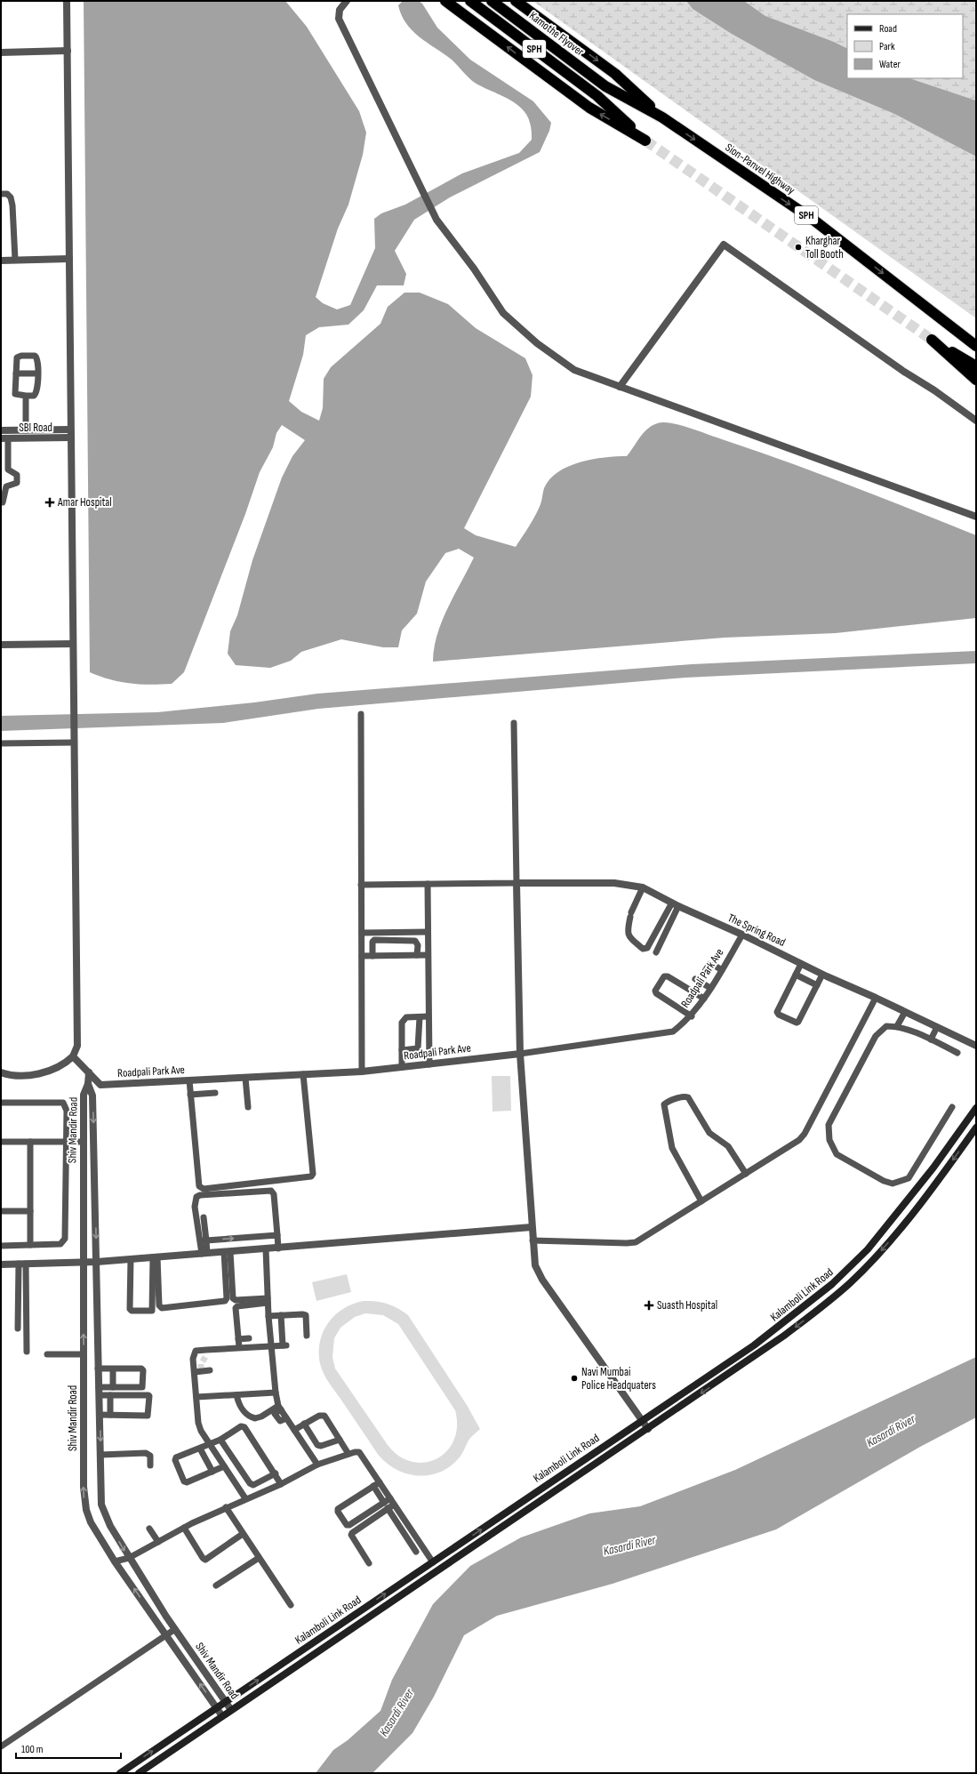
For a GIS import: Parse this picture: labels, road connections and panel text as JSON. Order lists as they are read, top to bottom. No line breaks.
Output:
{"streets":{"highway":["Kamothe Flyover","SPH","Sion-Panvel Highway"],"main road":["Kalamboli Link Road"],"street":["SBI Road","The Spring Road","Roadpali Park Ave","Shiv Mandir Road"]},"crossings":[["Kamothe Flyover","Sion-Panvel Highway"],["SPH","Sion-Panvel Highway"],["The Spring Road","Roadpali Park Ave"],["Shiv Mandir Road","Kalamboli Link Road"]],"one_way":["Sion-Panvel Highway"],"water":["Kasardi River"],"places":{"other":["Kharghar Toll Booth","Navi Mumbai Police Headquaters"],"health":["Amar Hospital","Suasth Hospital"]},"legend":["Road","Park","Water"],"scale_bar":"100 m"}
